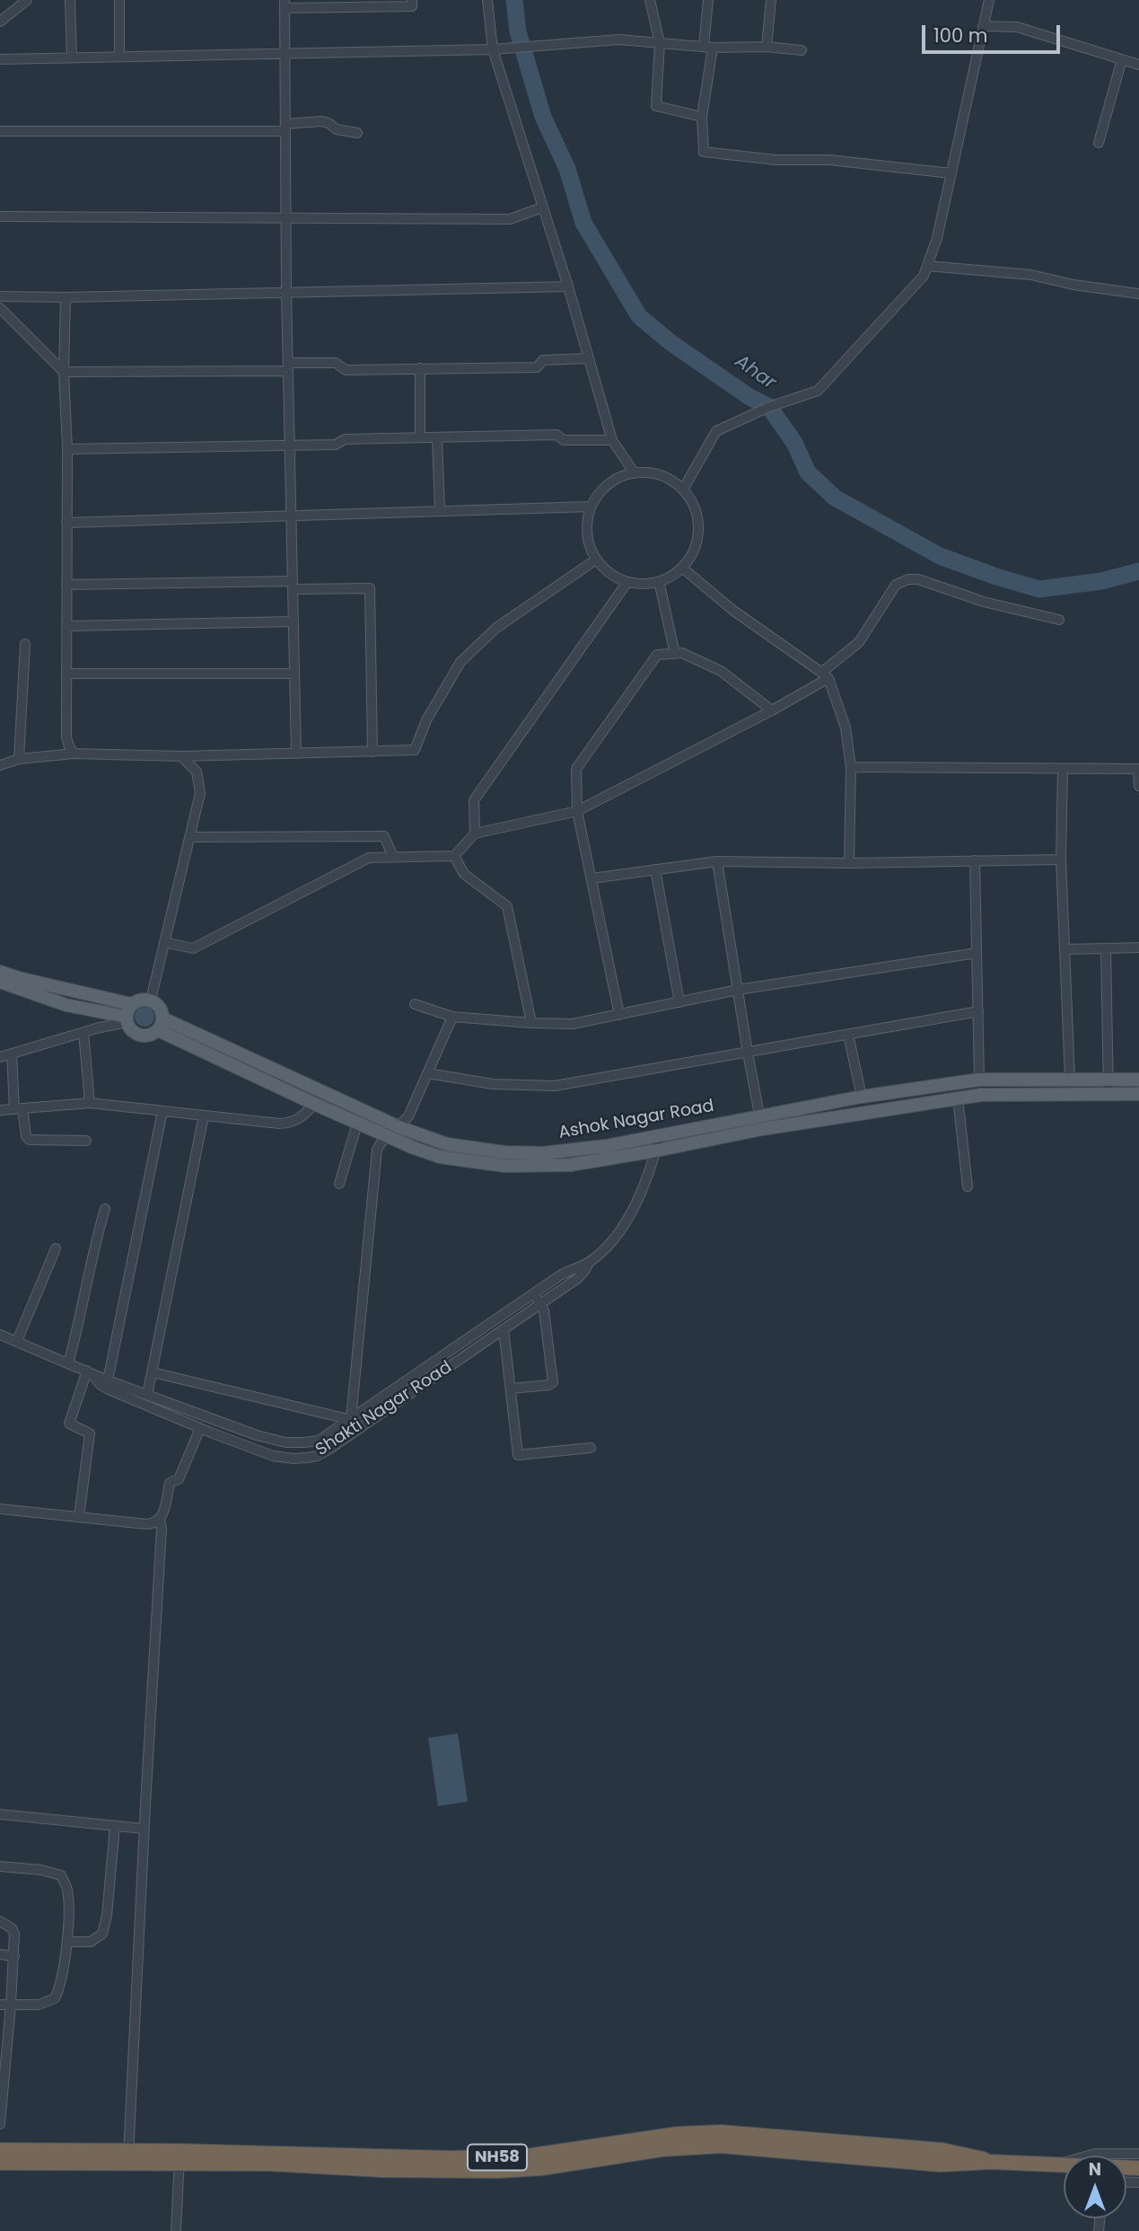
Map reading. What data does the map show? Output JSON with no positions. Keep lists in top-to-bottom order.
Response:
{
  "streets": {
    "highway": ["NH58"],
    "main road": ["Ashok Nagar Road"],
    "street": ["Shakti Nagar Road"]
  },
  "crossings": [
    ["Ashok Nagar Road", "Shakti Nagar Road"]
  ],
  "water": ["Ahar"],
  "scale_bar": "100 m",
  "north": "top"
}
